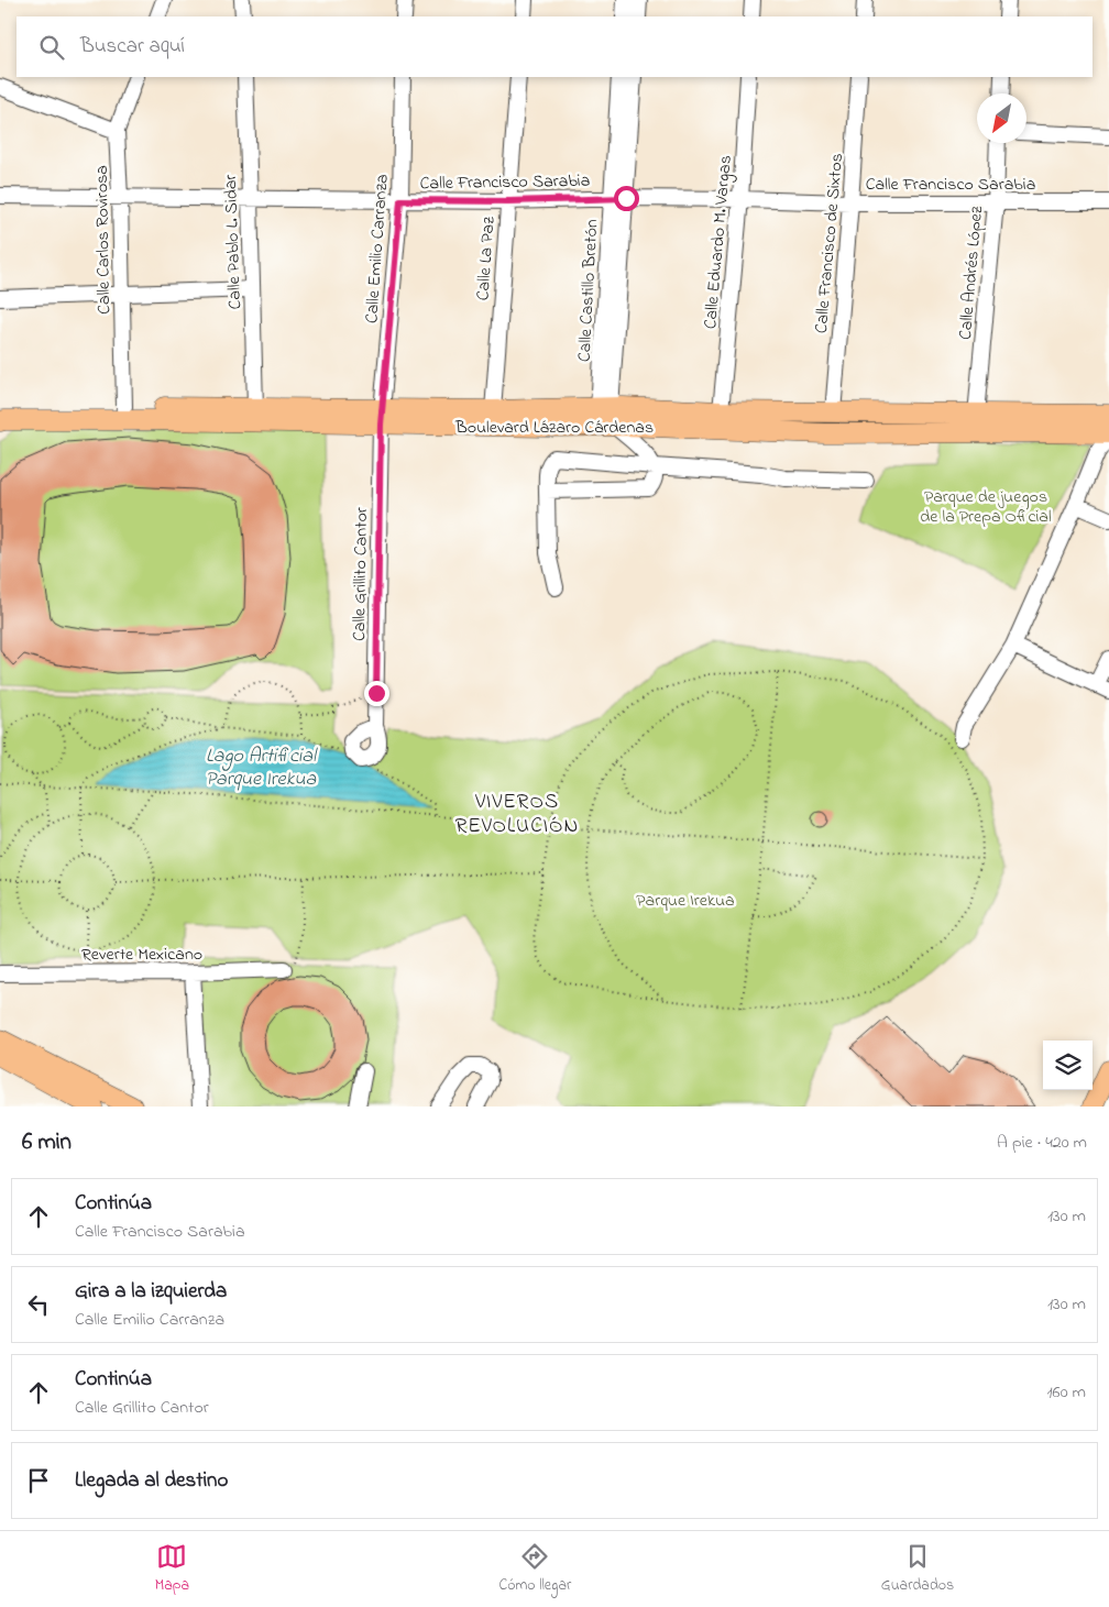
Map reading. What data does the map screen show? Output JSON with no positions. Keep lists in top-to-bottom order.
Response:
{
  "streets": {
    "main road": ["Boulevard Lázaro Cárdenas"],
    "street": [
      "Calle Francisco Sarabia",
      "Calle Carlos Rovirosa",
      "Calle Pablo L. Sidar",
      "Calle Eduardo M. Vargas",
      "Calle Francisco de Sixtos",
      "Calle Emilio Carranza",
      "Calle La Paz",
      "Calle Andrés López",
      "Calle Castillo Bretón",
      "Calle Grillito Cantor",
      "Reverte Mexicano"
    ]
  },
  "crossings": [
    ["Calle Francisco Sarabia", "Calle Carlos Rovirosa"],
    ["Calle Francisco Sarabia", "Calle Pablo L. Sidar"],
    ["Calle Francisco Sarabia", "Calle Eduardo M. Vargas"],
    ["Calle Francisco Sarabia", "Calle Francisco de Sixtos"],
    ["Calle Francisco Sarabia", "Calle Emilio Carranza"],
    ["Calle Francisco Sarabia", "Calle La Paz"],
    ["Calle Francisco Sarabia", "Calle Andrés López"],
    ["Calle Francisco Sarabia", "Calle Castillo Bretón"],
    ["Calle Carlos Rovirosa", "Boulevard Lázaro Cárdenas"],
    ["Calle Pablo L. Sidar", "Boulevard Lázaro Cárdenas"],
    ["Calle Eduardo M. Vargas", "Boulevard Lázaro Cárdenas"],
    ["Calle Francisco de Sixtos", "Boulevard Lázaro Cárdenas"],
    ["Calle Emilio Carranza", "Boulevard Lázaro Cárdenas"],
    ["Calle Emilio Carranza", "Calle Grillito Cantor"],
    ["Calle La Paz", "Boulevard Lázaro Cárdenas"],
    ["Calle Andrés López", "Boulevard Lázaro Cárdenas"],
    ["Calle Castillo Bretón", "Boulevard Lázaro Cárdenas"],
    ["Boulevard Lázaro Cárdenas", "Calle Grillito Cantor"]
  ],
  "districts": ["VIVEROS REVOLUCIÓN"],
  "water": ["Lago Artificial Parque Irekua"],
  "parks": ["Parque de juegos de la Prepa Oficial", "Parque Irekua"],
  "north": "bottom left",
  "page": {
    "search": "Buscar aquí",
    "heading": ["6 min", "A pie · 420 m"],
    "list": [
      ["Continúa", "Calle Francisco Sarabia", "130 m"],
      ["Gira a la izquierda", "Calle Emilio Carranza", "130 m"],
      ["Continúa", "Calle Grillito Cantor", "160 m"],
      "Llegada al destino"
    ],
    "nav": ["Mapa", "Cómo llegar", "Guardados"]
  }
}
